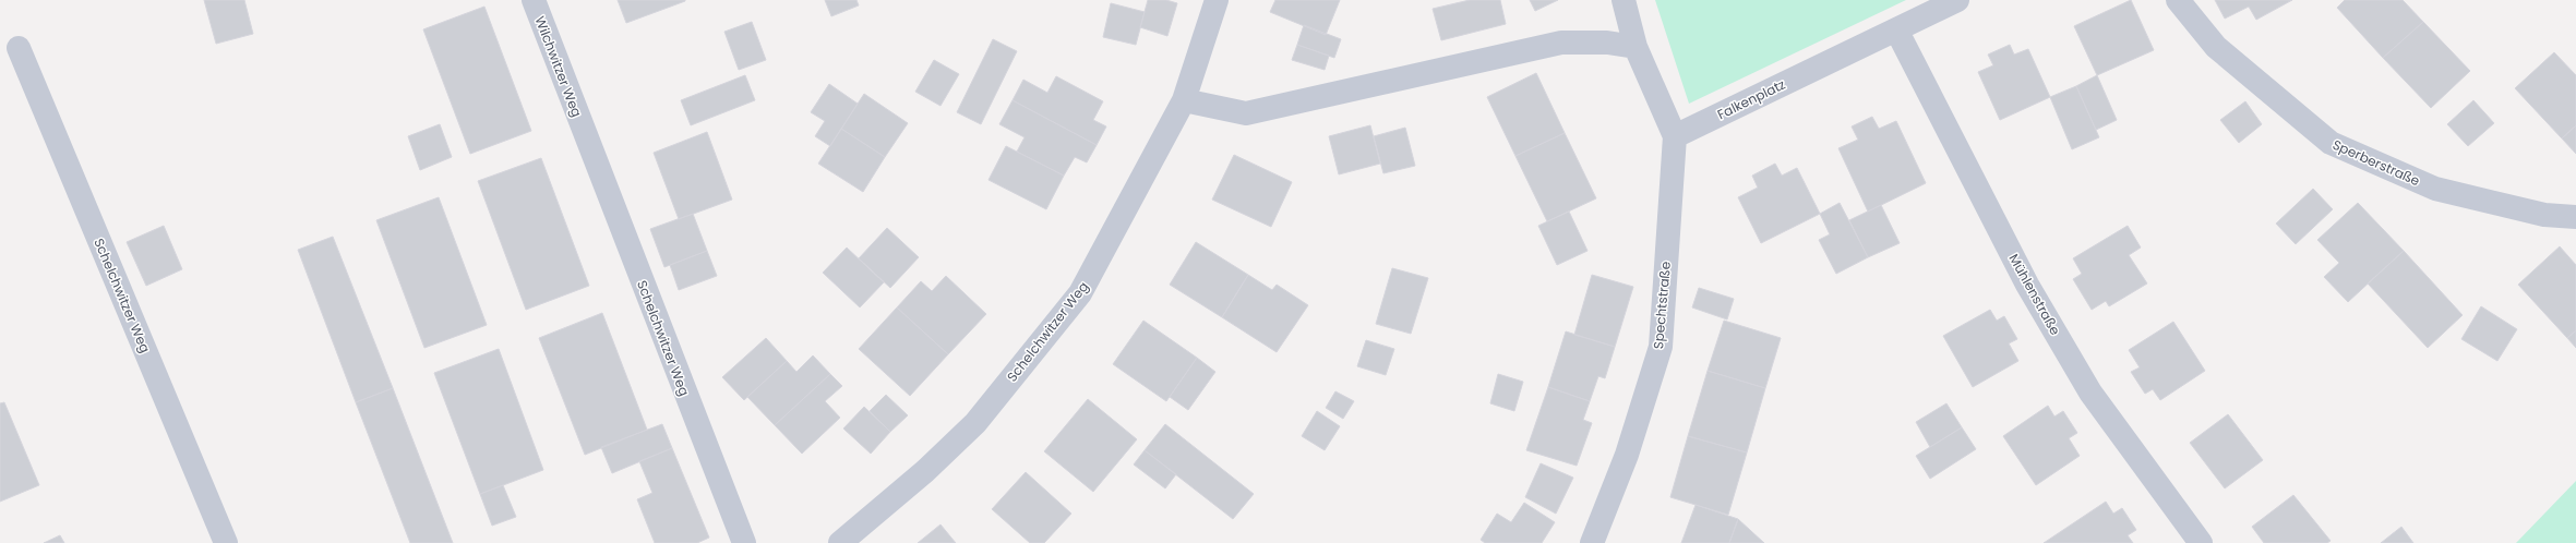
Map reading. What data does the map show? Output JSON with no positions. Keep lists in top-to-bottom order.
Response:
{
  "streets": {
    "street": [
      "Wilchwitzer Weg",
      "Falkenplatz",
      "Sperberstraße",
      "Mühlenstraße",
      "Schelchwitzer Weg",
      "Spechtstraße"
    ]
  },
  "crossings": [
    ["Wilchwitzer Weg", "Schelchwitzer Weg"],
    ["Falkenplatz", "Mühlenstraße"],
    ["Falkenplatz", "Spechtstraße"]
  ]
}
